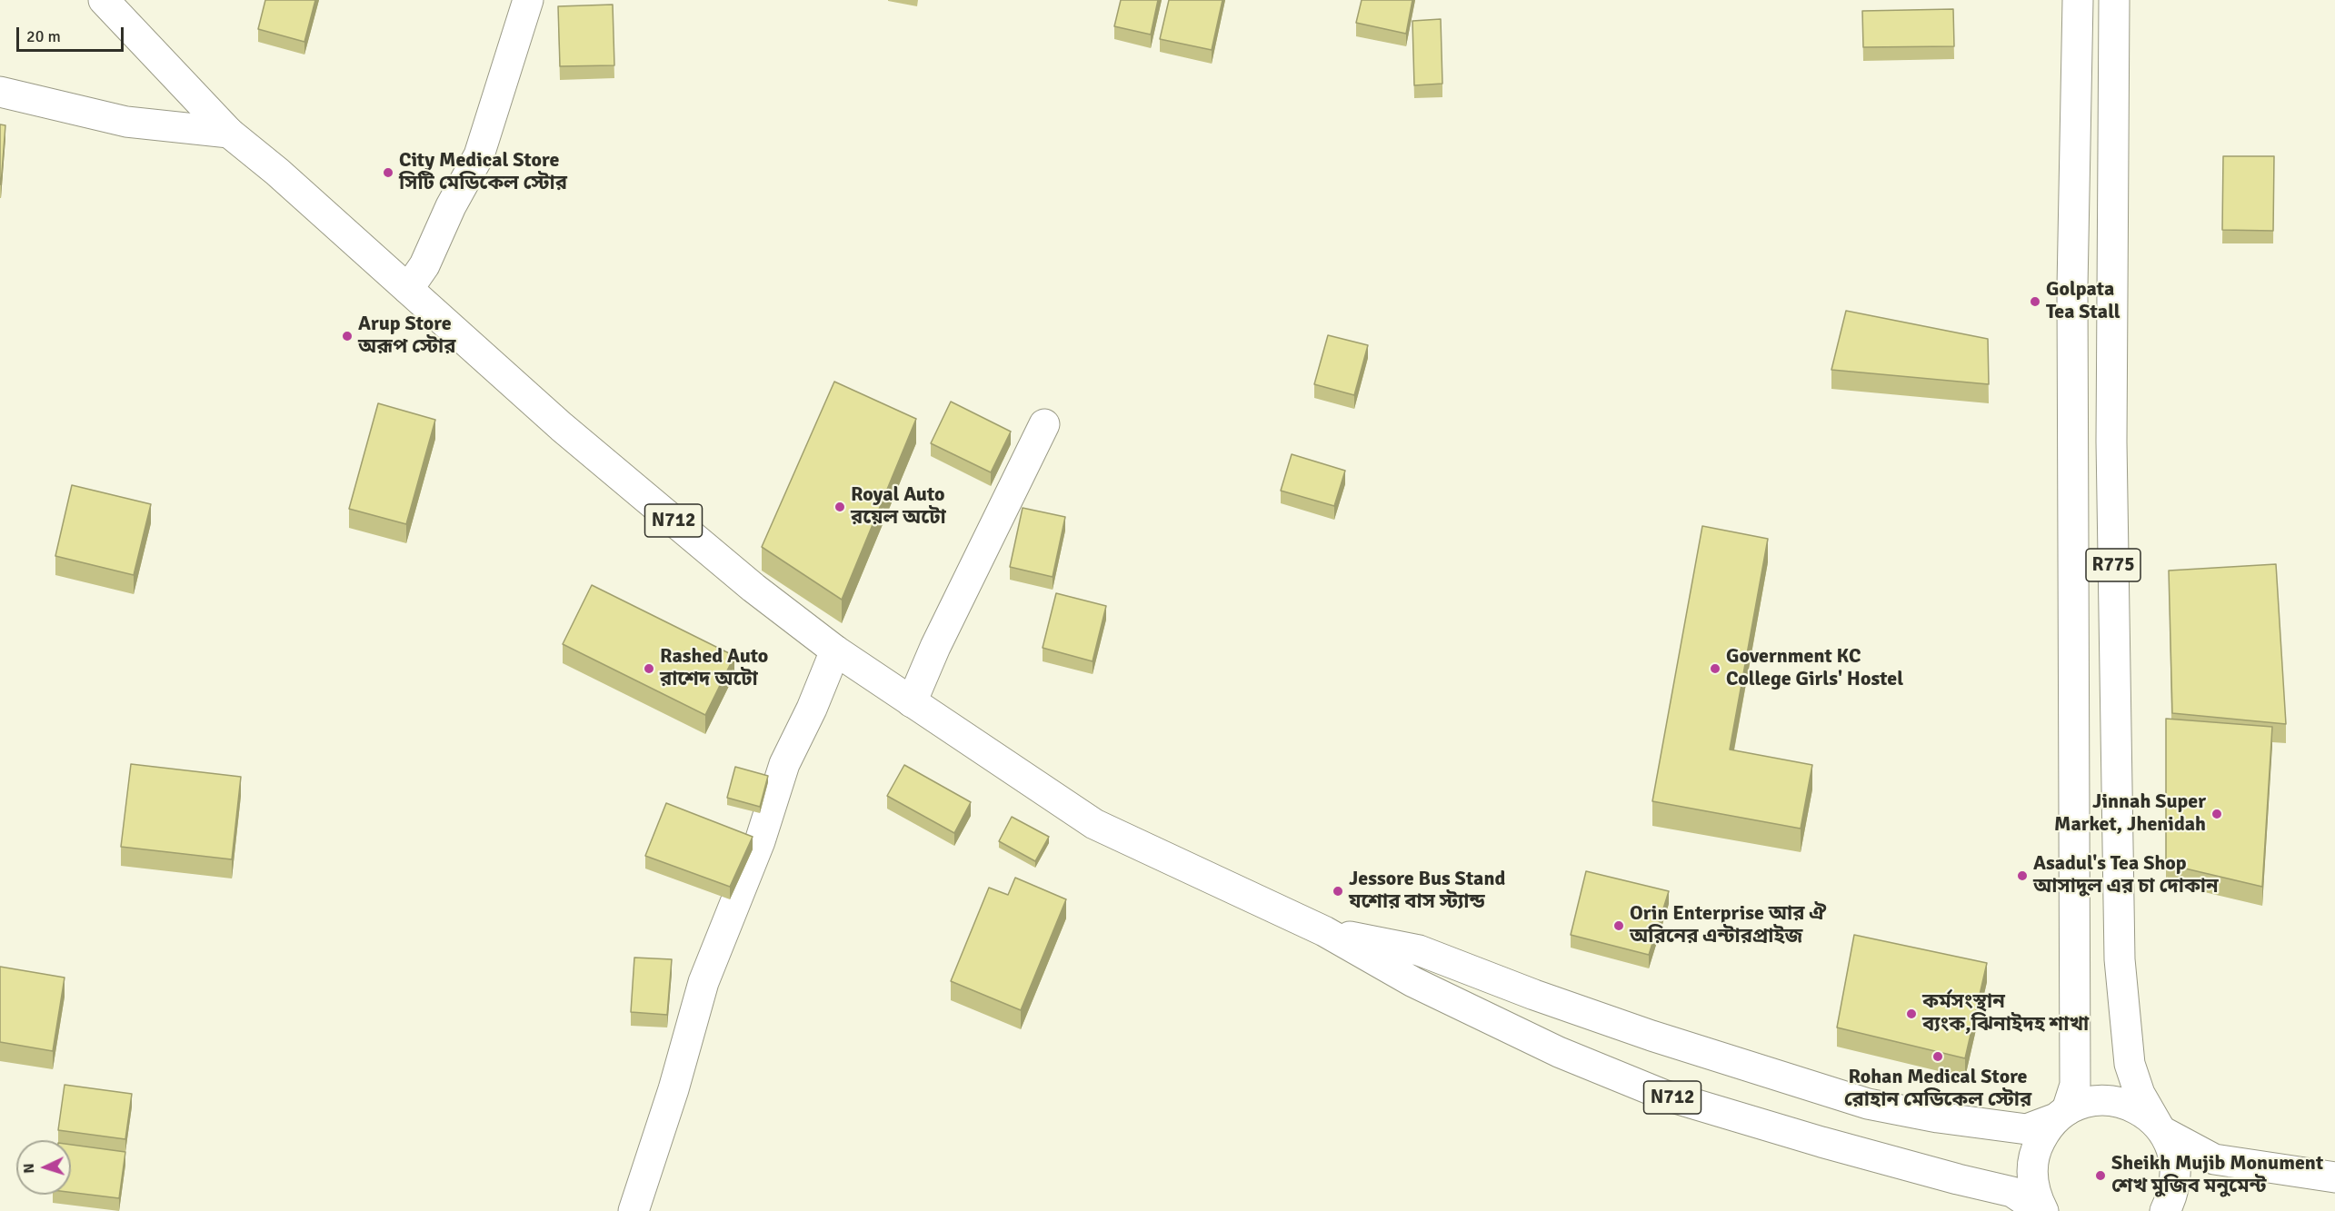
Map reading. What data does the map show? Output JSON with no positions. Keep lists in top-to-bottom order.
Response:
{
  "streets": {
    "main road": ["N712", "R775"]
  },
  "crossings": [
    ["N712", "R775"]
  ],
  "places": [
    "City Medical Store সিটি মেডিকেল স্টোর",
    "Golpata Tea Stall",
    "Arup Store অরূপ স্টোর",
    "Royal Auto রয়েল অটো",
    "Rashed Auto রাশেদ অটো",
    "Government KC College Girls' Hostel",
    "Jinnah Super Market, Jhenidah",
    "Asadul's Tea Shop আসাদুল এর চা দোকান",
    "Jessore Bus Stand যশোর বাস স্ট্যান্ড",
    "Orin Enterprise আর ঐ অরিনের এন্টারপ্রাইজ",
    "কর্মসংস্থান ব্যংক,ঝিনাইদহ শাখা",
    "Rohan Medical Store রোহান মেডিকেল স্টোর",
    "Sheikh Mujib Monument শেখ মুজিব মনুমেন্ট"
  ],
  "scale_bar": "20 m",
  "north": "left"
}
